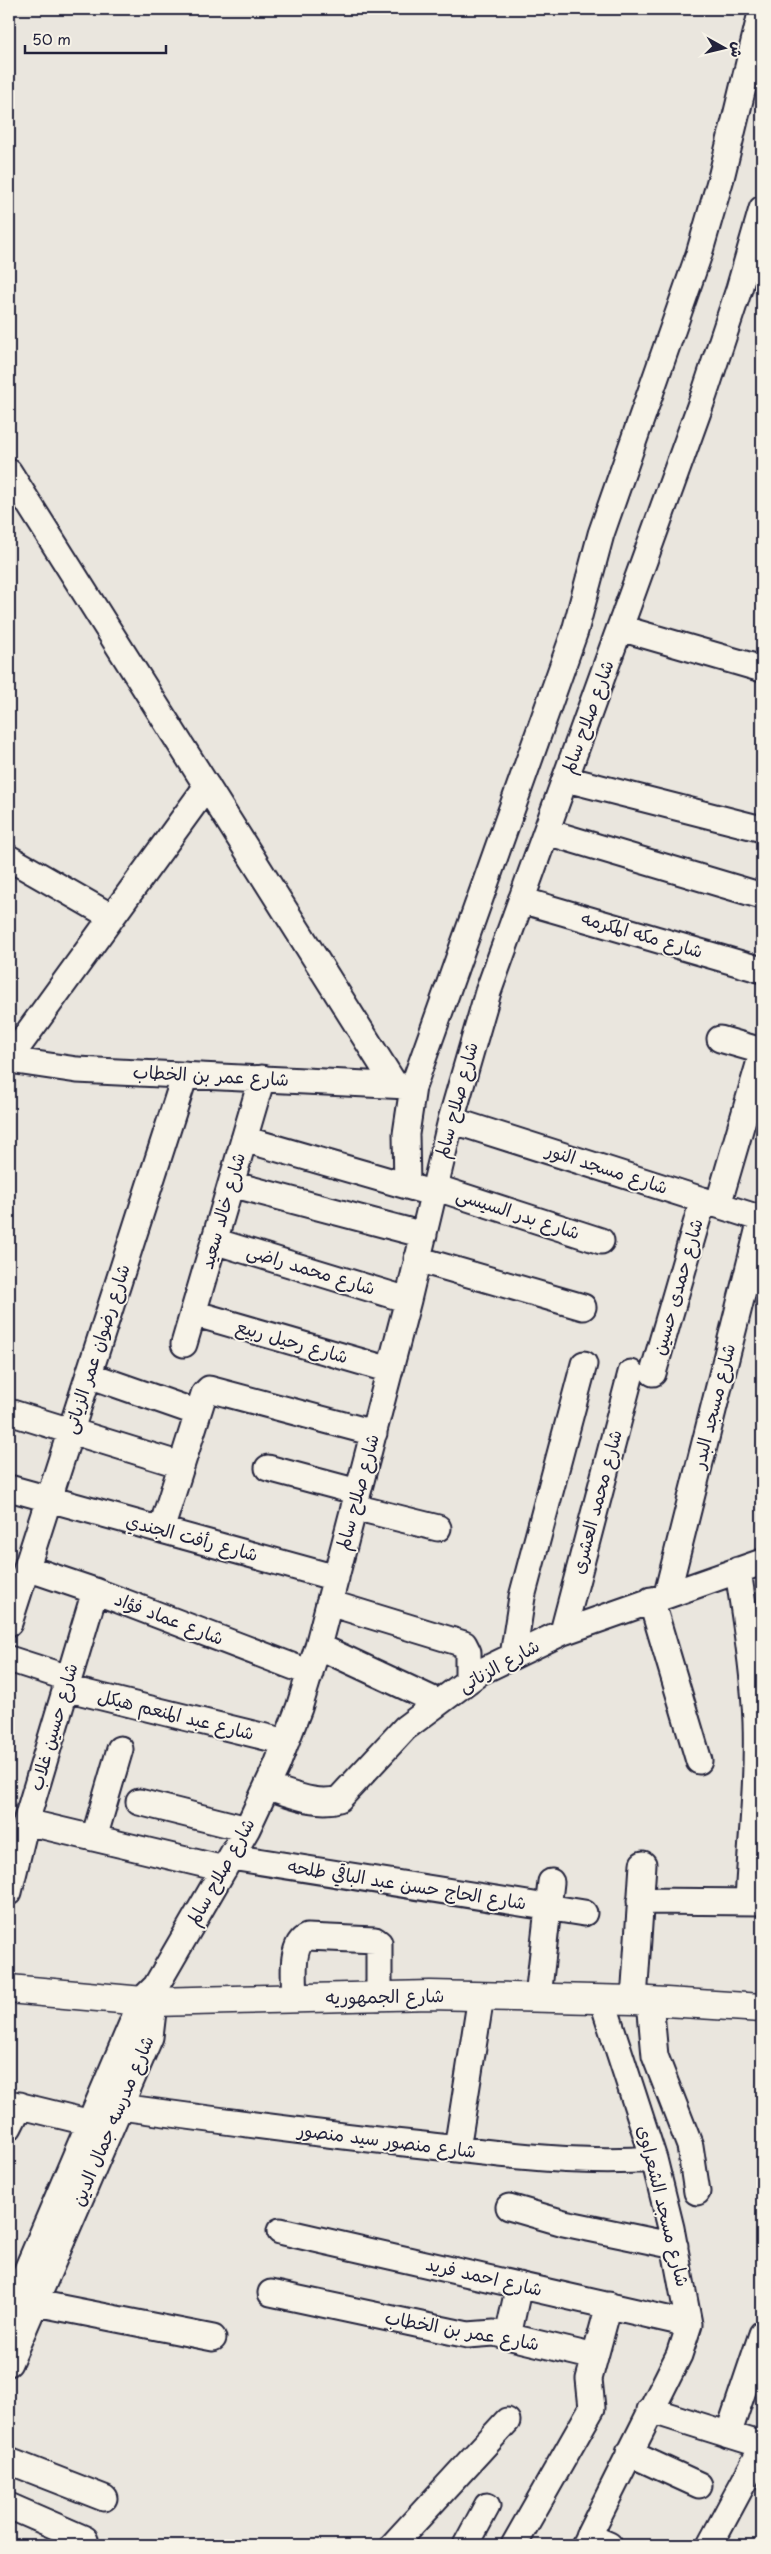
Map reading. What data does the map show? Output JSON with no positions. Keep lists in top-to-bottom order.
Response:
{
  "streets": {
    "main road": ["شارع الجمهوريه"],
    "street": [
      "شارع صلاح سالم",
      "شارع مكه المكرمه",
      "شارع عمر بن الخطاب",
      "شارع مسجد النور",
      "شارع خالد سعيد",
      "شارع بدر السيسى",
      "شارع محمد راضى",
      "شارع حمدى حسين",
      "شارع رحيل ربيع",
      "شارع رضوان عمر الزياتى",
      "شارع مسجد البدر",
      "شارع محمد العشرى",
      "شارع رأفت الجندي",
      "شارع عماد فؤاد",
      "شارع الزناتى",
      "شارع عبد المنعم هيكل",
      "شارع حسين غلاب",
      "شارع الحاج حسن عبد الباقي طلحه",
      "شارع مدرسه جمال الدين",
      "شارع منصور سيد منصور",
      "شارع مسجد الشعراوى",
      "شارع احمد فريد"
    ]
  },
  "crossings": [
    ["شارع صلاح سالم", "شارع مكه المكرمه"],
    ["شارع صلاح سالم", "شارع مسجد النور"],
    ["شارع صلاح سالم", "شارع بدر السيسى"],
    ["شارع صلاح سالم", "شارع محمد راضى"],
    ["شارع صلاح سالم", "شارع رحيل ربيع"],
    ["شارع صلاح سالم", "شارع رأفت الجندي"],
    ["شارع صلاح سالم", "شارع عماد فؤاد"],
    ["شارع صلاح سالم", "شارع الزناتى"],
    ["شارع صلاح سالم", "شارع عبد المنعم هيكل"],
    ["شارع صلاح سالم", "شارع الحاج حسن عبد الباقي طلحه"],
    ["شارع صلاح سالم", "شارع الجمهوريه"],
    ["شارع صلاح سالم", "شارع مدرسه جمال الدين"],
    ["شارع عمر بن الخطاب", "شارع خالد سعيد"],
    ["شارع عمر بن الخطاب", "شارع رضوان عمر الزياتى"],
    ["شارع مسجد النور", "شارع حمدى حسين"],
    ["شارع مسجد النور", "شارع مسجد البدر"],
    ["شارع خالد سعيد", "شارع بدر السيسى"],
    ["شارع خالد سعيد", "شارع محمد راضى"],
    ["شارع خالد سعيد", "شارع رحيل ربيع"],
    ["شارع حمدى حسين", "شارع محمد العشرى"],
    ["شارع رضوان عمر الزياتى", "شارع رأفت الجندي"],
    ["شارع رضوان عمر الزياتى", "شارع عماد فؤاد"],
    ["شارع مسجد البدر", "شارع الزناتى"],
    ["شارع محمد العشرى", "شارع الزناتى"],
    ["شارع عماد فؤاد", "شارع حسين غلاب"],
    ["شارع عبد المنعم هيكل", "شارع حسين غلاب"],
    ["شارع حسين غلاب", "شارع الحاج حسن عبد الباقي طلحه"],
    ["شارع الجمهوريه", "شارع مدرسه جمال الدين"],
    ["شارع الجمهوريه", "شارع مسجد الشعراوى"],
    ["شارع مدرسه جمال الدين", "شارع منصور سيد منصور"],
    ["شارع منصور سيد منصور", "شارع مسجد الشعراوى"],
    ["شارع مسجد الشعراوى", "شارع احمد فريد"]
  ],
  "scale_bar": "50 m",
  "north": "right"
}
